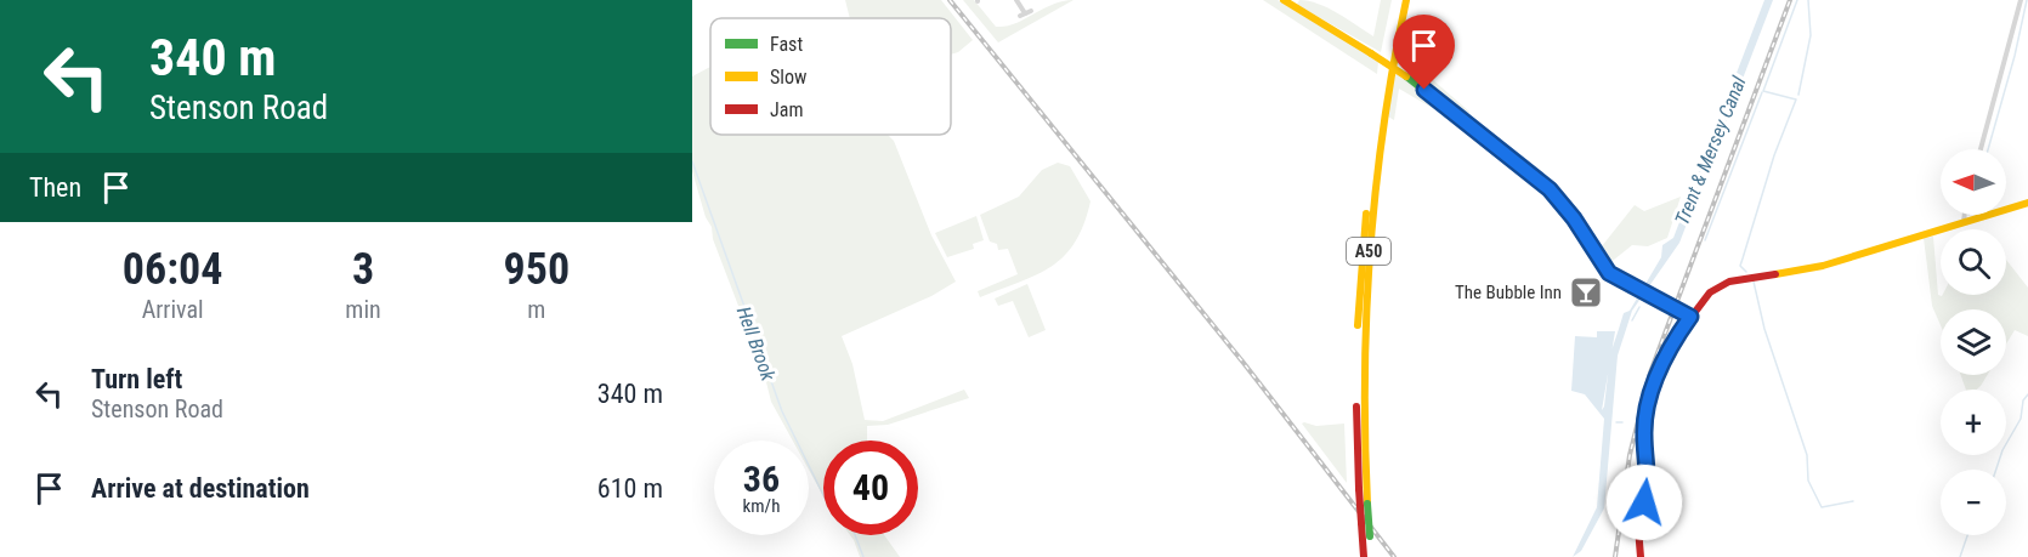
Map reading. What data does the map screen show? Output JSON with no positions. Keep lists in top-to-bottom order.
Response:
{
  "streets": {
    "main road": ["A50"]
  },
  "water": ["Trent & Mersey Canal", "Hell Brook"],
  "places": {
    "bar": ["The Bubble Inn"]
  },
  "legend": ["Fast", "Slow", "Jam"],
  "north": "left",
  "page": {
    "turn": ["340 m", "Stenson Road"],
    "map_buttons": ["+", "−"],
    "then": "Then",
    "eta": [
      "06:04",
      "Arrival",
      "3",
      "min",
      "950",
      "m"
    ],
    "list": [
      {
        "name": "Turn left",
        "note": "Stenson Road",
        "value": "340 m"
      },
      {
        "name": "Arrive at destination",
        "value": "610 m"
      }
    ],
    "speed": "36 km/h",
    "limit": "40"
  }
}
